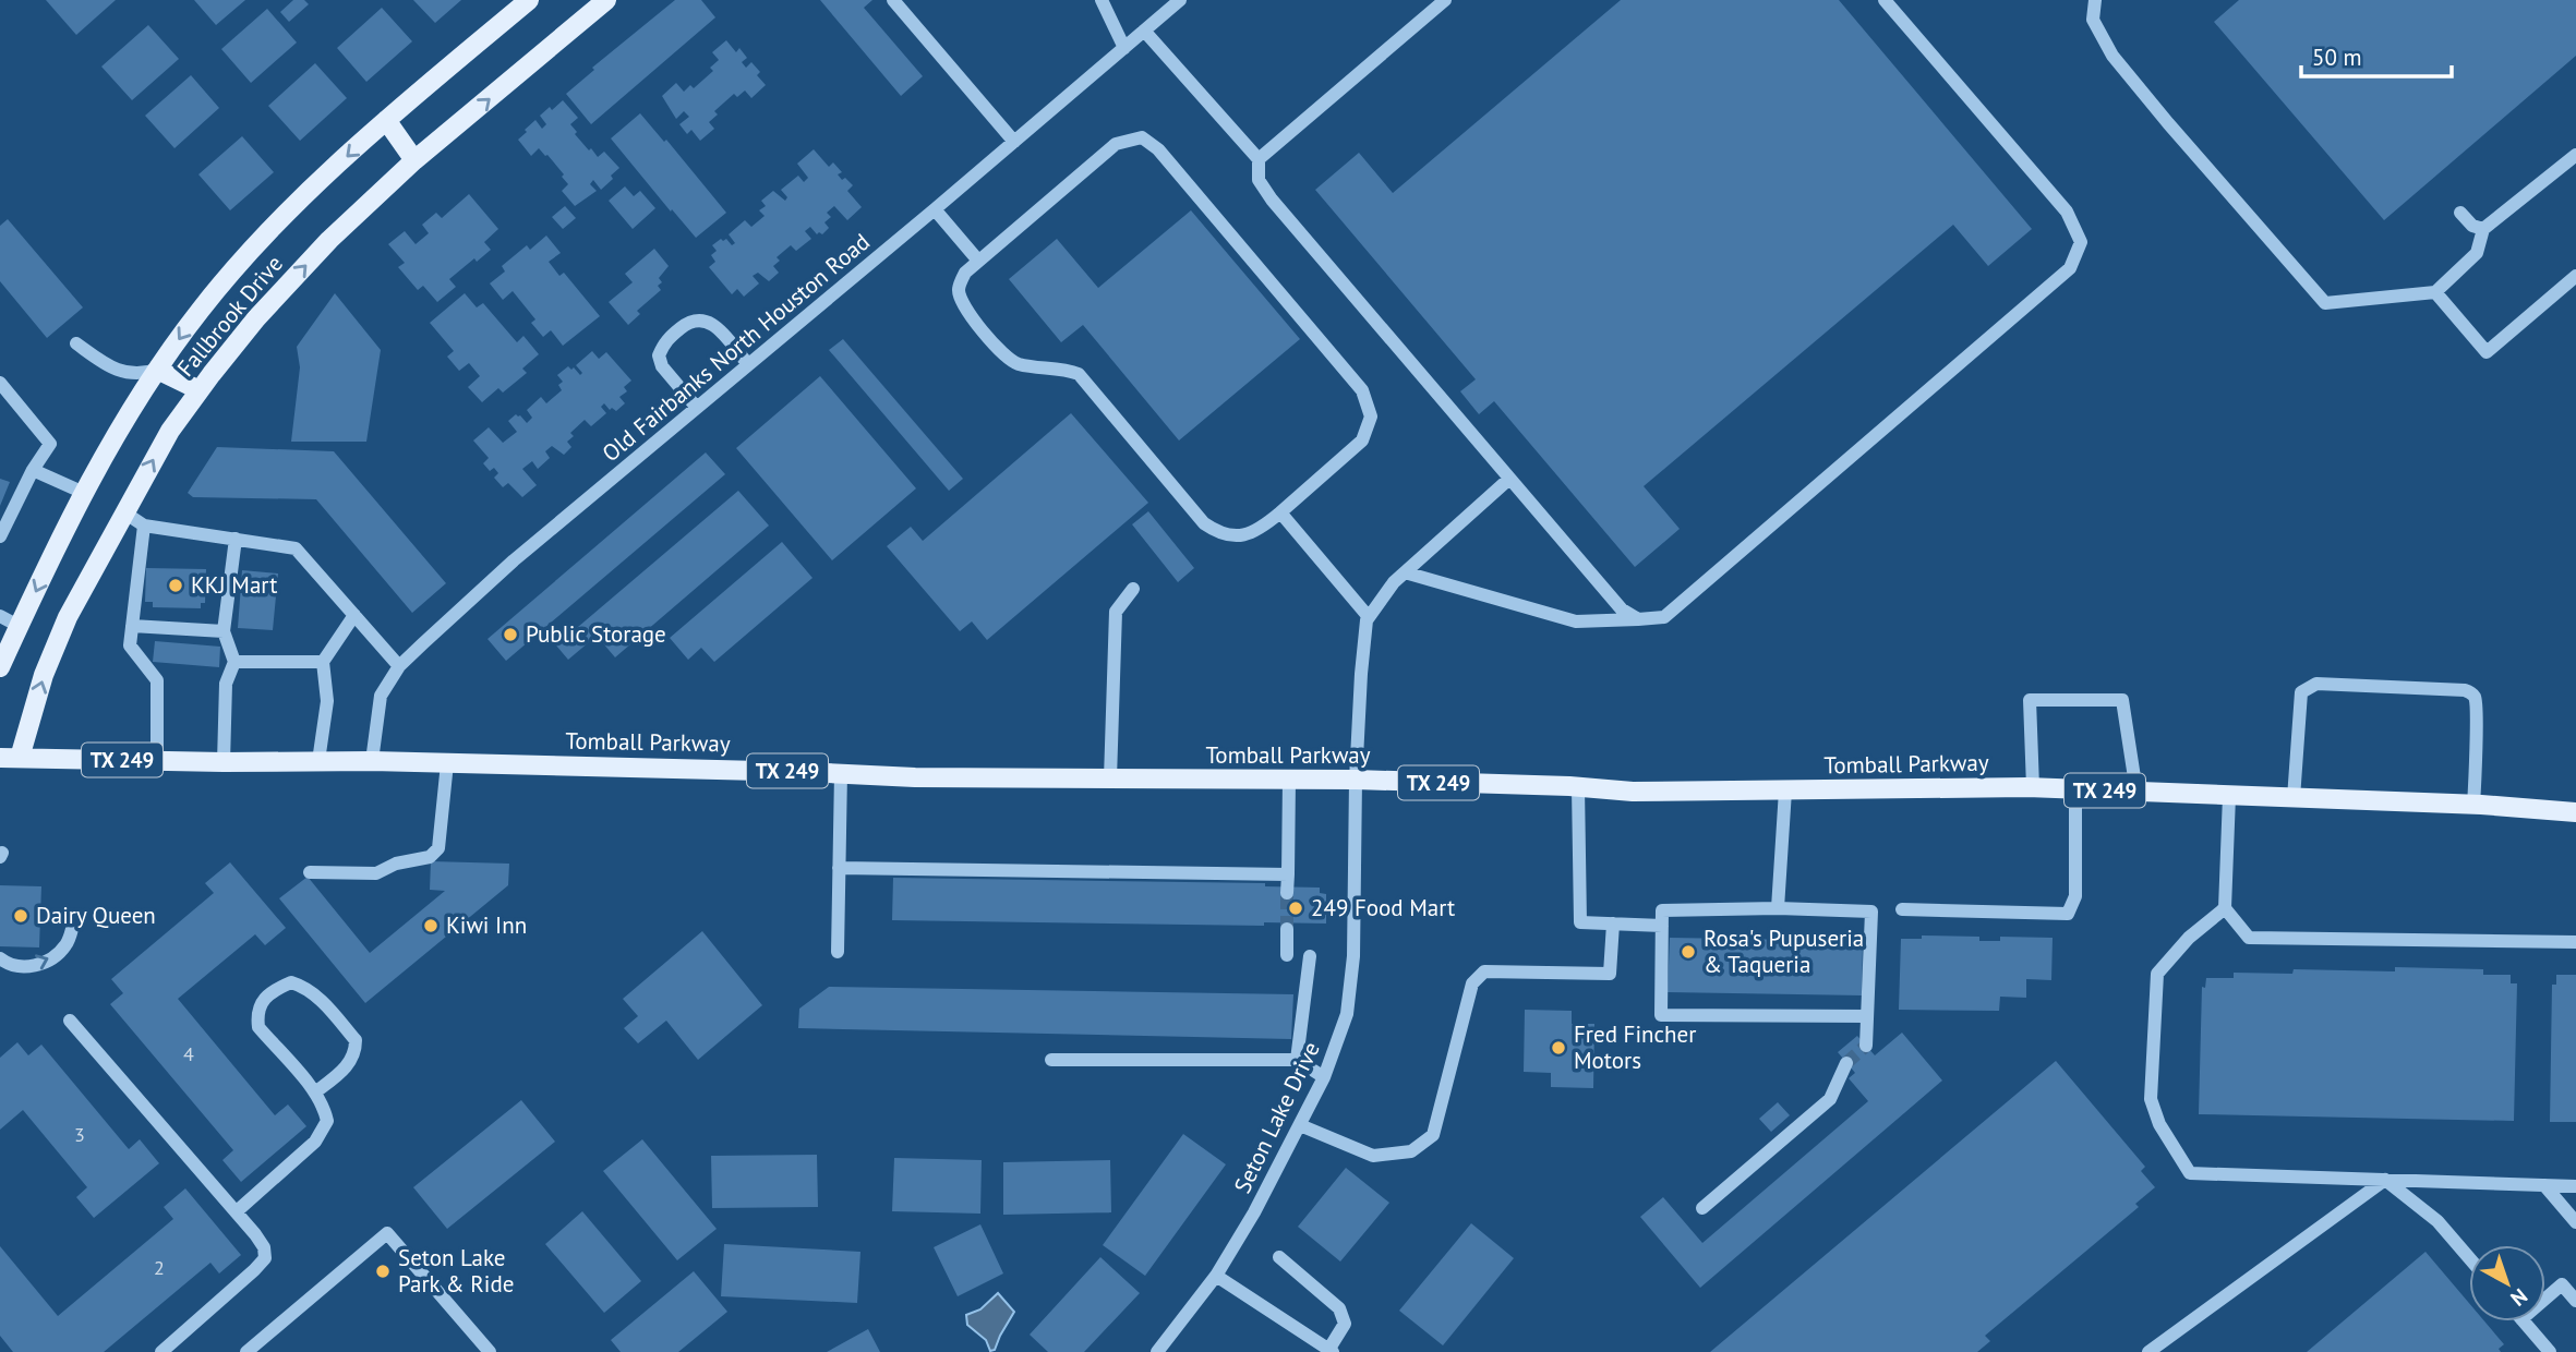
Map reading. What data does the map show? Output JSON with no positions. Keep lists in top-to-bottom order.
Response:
{
  "streets": {
    "main road": ["Fallbrook Drive", "Tomball Parkway", "TX 249"],
    "street": ["Old Fairbanks North Houston Road", "Seton Lake Drive"]
  },
  "crossings": [
    ["Fallbrook Drive", "Tomball Parkway"],
    ["Old Fairbanks North Houston Road", "Tomball Parkway"],
    ["Tomball Parkway", "Seton Lake Drive"]
  ],
  "places": [
    "KKJ Mart",
    "Public Storage",
    "249 Food Mart",
    "Dairy Queen",
    "Kiwi Inn",
    "Rosa's Pupuseria & Taqueria",
    "Fred Fincher Motors",
    "Seton Lake Park & Ride"
  ],
  "house_numbers": ["4", "3", "2"],
  "scale_bar": "50 m",
  "north": "bottom right"
}
